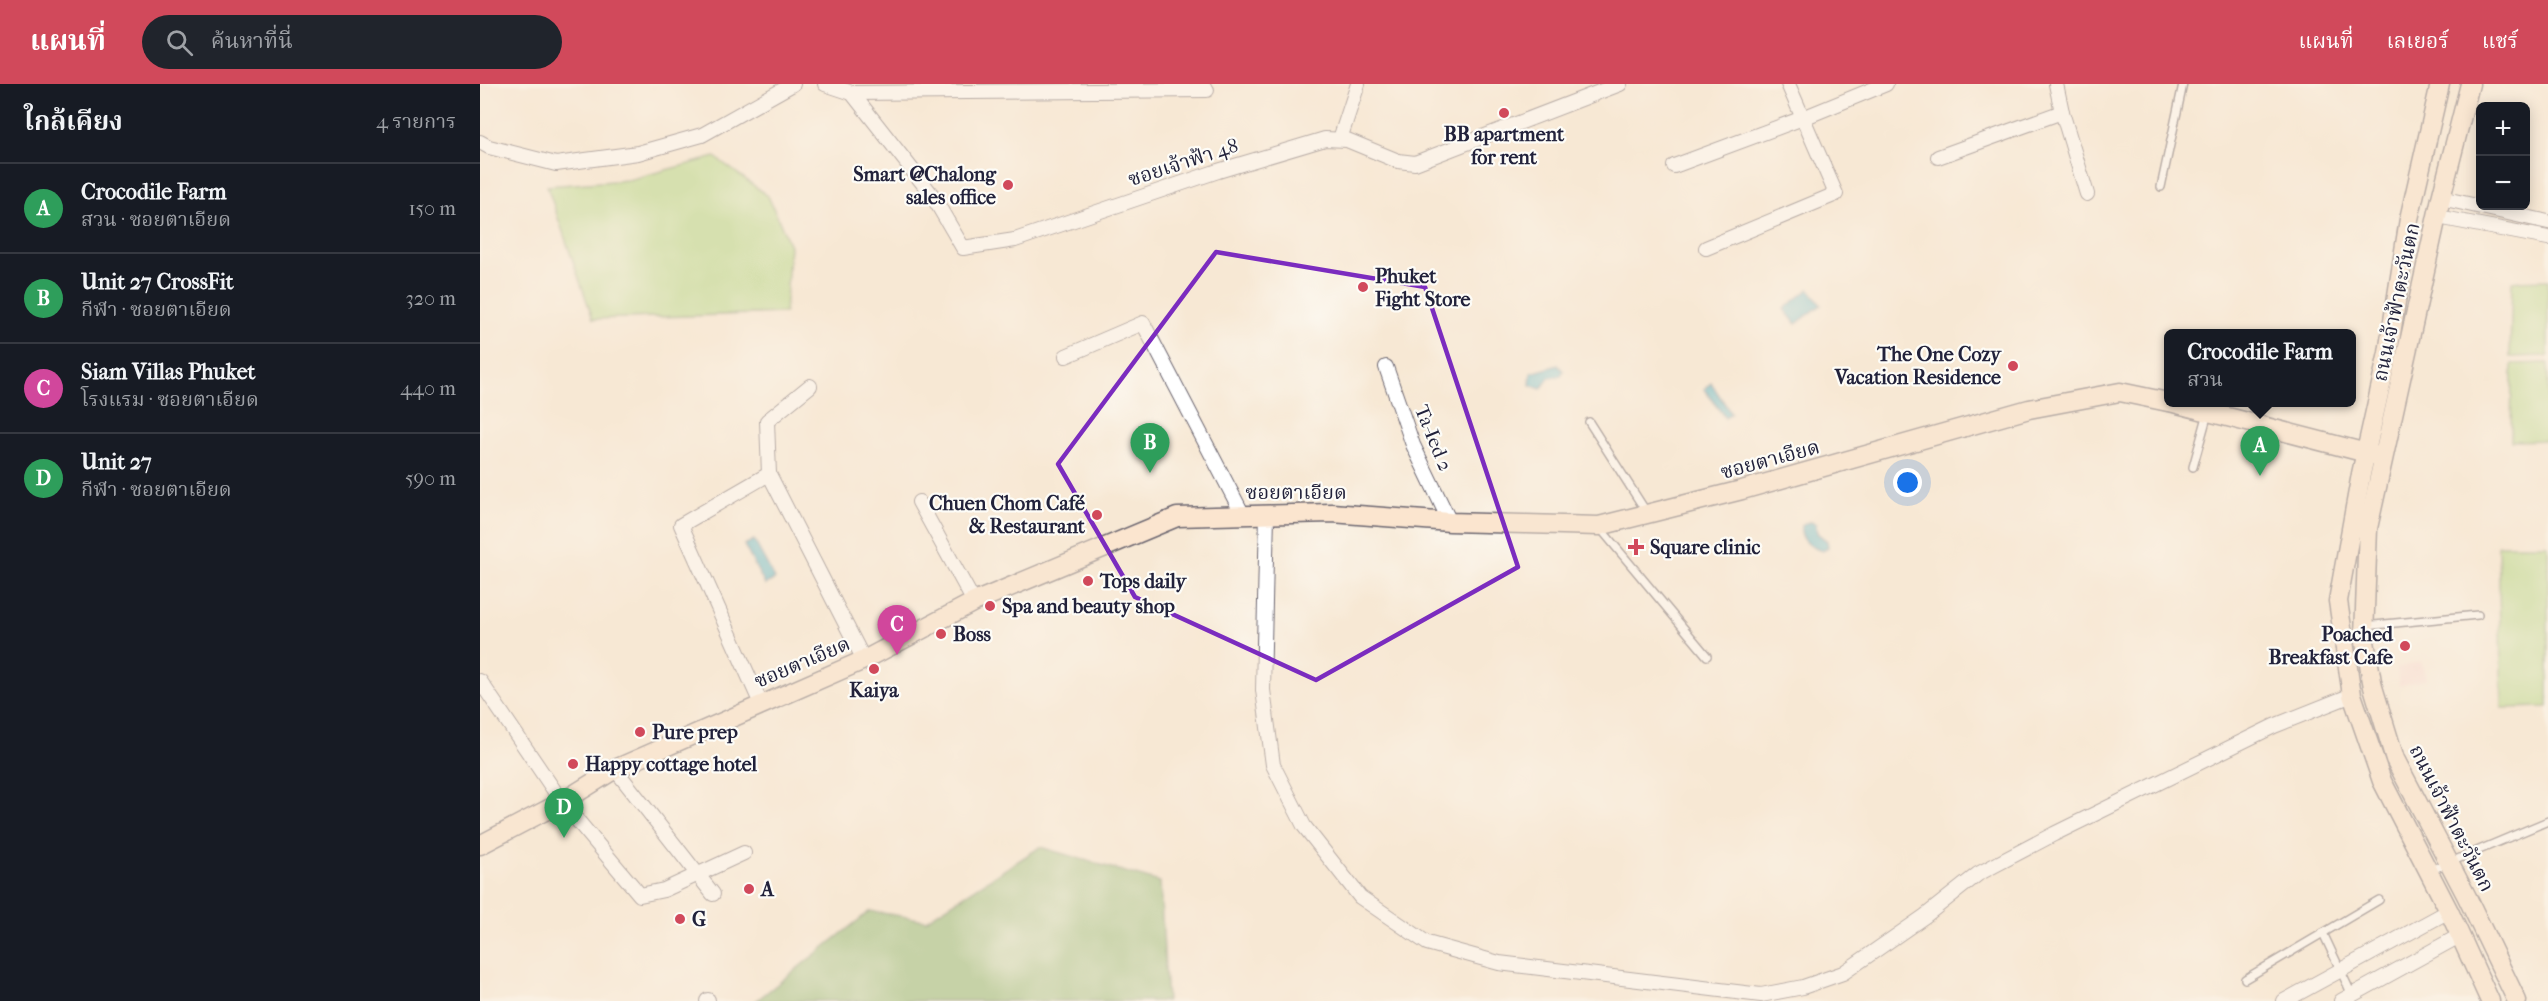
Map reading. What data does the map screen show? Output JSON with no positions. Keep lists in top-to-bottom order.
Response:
{
  "streets": {
    "street": [
      "ซอยเจ้าฟ้า 48",
      "ถนนเจ้าฟ้าตะวันตก",
      "Ta-Ied 2",
      "ซอยตาเอียด"
    ]
  },
  "crossings": [
    ["ถนนเจ้าฟ้าตะวันตก", "ซอยตาเอียด"],
    ["Ta-Ied 2", "ซอยตาเอียด"]
  ],
  "places": {
    "other": [
      "BB apartment for rent",
      "Smart @Chalong sales office",
      "Phuket Fight Store",
      "The One Cozy Vacation Residence",
      "Chuen Chom Café & Restaurant",
      "Tops daily",
      "Spa and beauty shop",
      "Boss",
      "Poached Breakfast Cafe",
      "Kaiya",
      "Pure prep",
      "Happy cottage hotel",
      "A",
      "G"
    ],
    "health": ["Square clinic"]
  },
  "page": {
    "header": "แผนที่",
    "search": "ค้นหาที่นี่",
    "nav": ["แผนที่", "เลเยอร์", "แชร์"],
    "heading": ["ใกล้เคียง", "4 รายการ"],
    "map_buttons": ["+", "−"],
    "list": [
      {
        "mark": "A",
        "name": "Crocodile Farm",
        "note": "สวน · ซอยตาเอียด",
        "value": "150 m"
      },
      {
        "mark": "B",
        "name": "Unit 27 CrossFit",
        "note": "กีฬา · ซอยตาเอียด",
        "value": "320 m"
      },
      {
        "mark": "C",
        "name": "Siam Villas Phuket",
        "note": "โรงแรม · ซอยตาเอียด",
        "value": "440 m"
      },
      {
        "mark": "D",
        "name": "Unit 27",
        "note": "กีฬา · ซอยตาเอียด",
        "value": "590 m"
      }
    ],
    "popup": ["Crocodile Farm", "สวน"],
    "pins": [
      "B",
      "A",
      "C",
      "D"
    ]
  }
}
